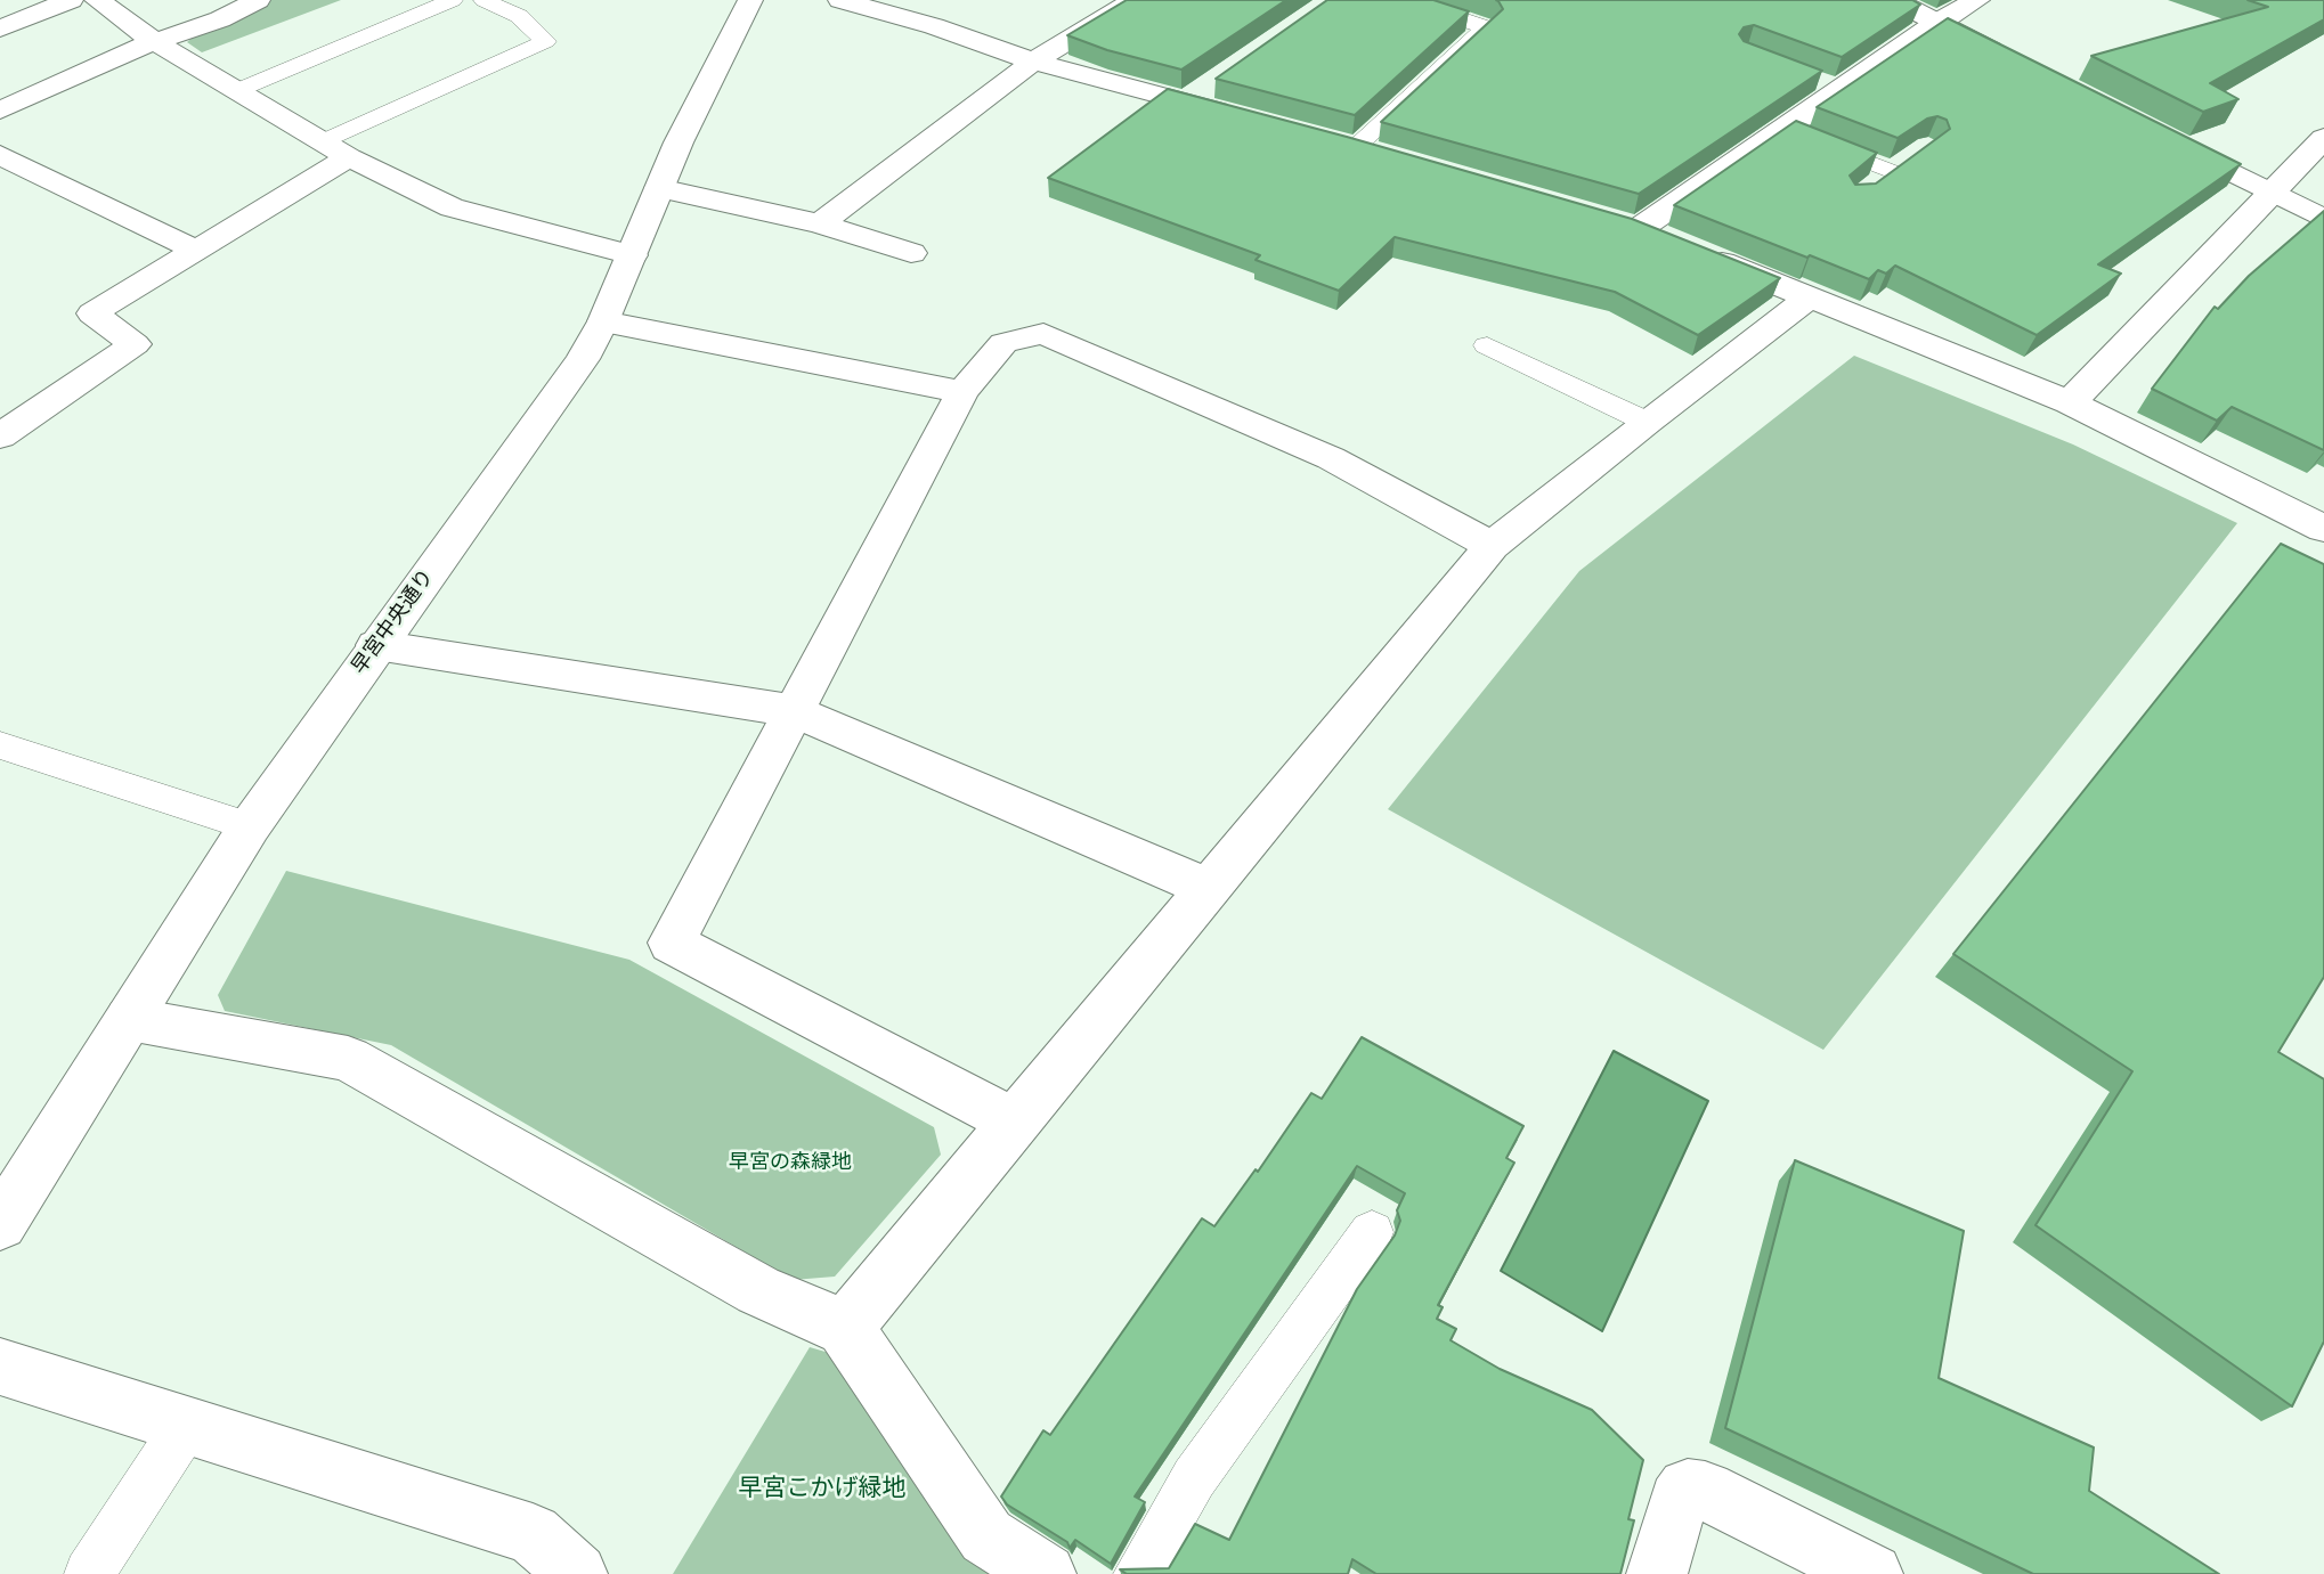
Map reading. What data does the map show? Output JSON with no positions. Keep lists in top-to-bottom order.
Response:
{
  "streets": {
    "street": ["早宮中央通り"]
  },
  "parks": ["早宮の森緑地", "早宮こかげ緑地"]
}
